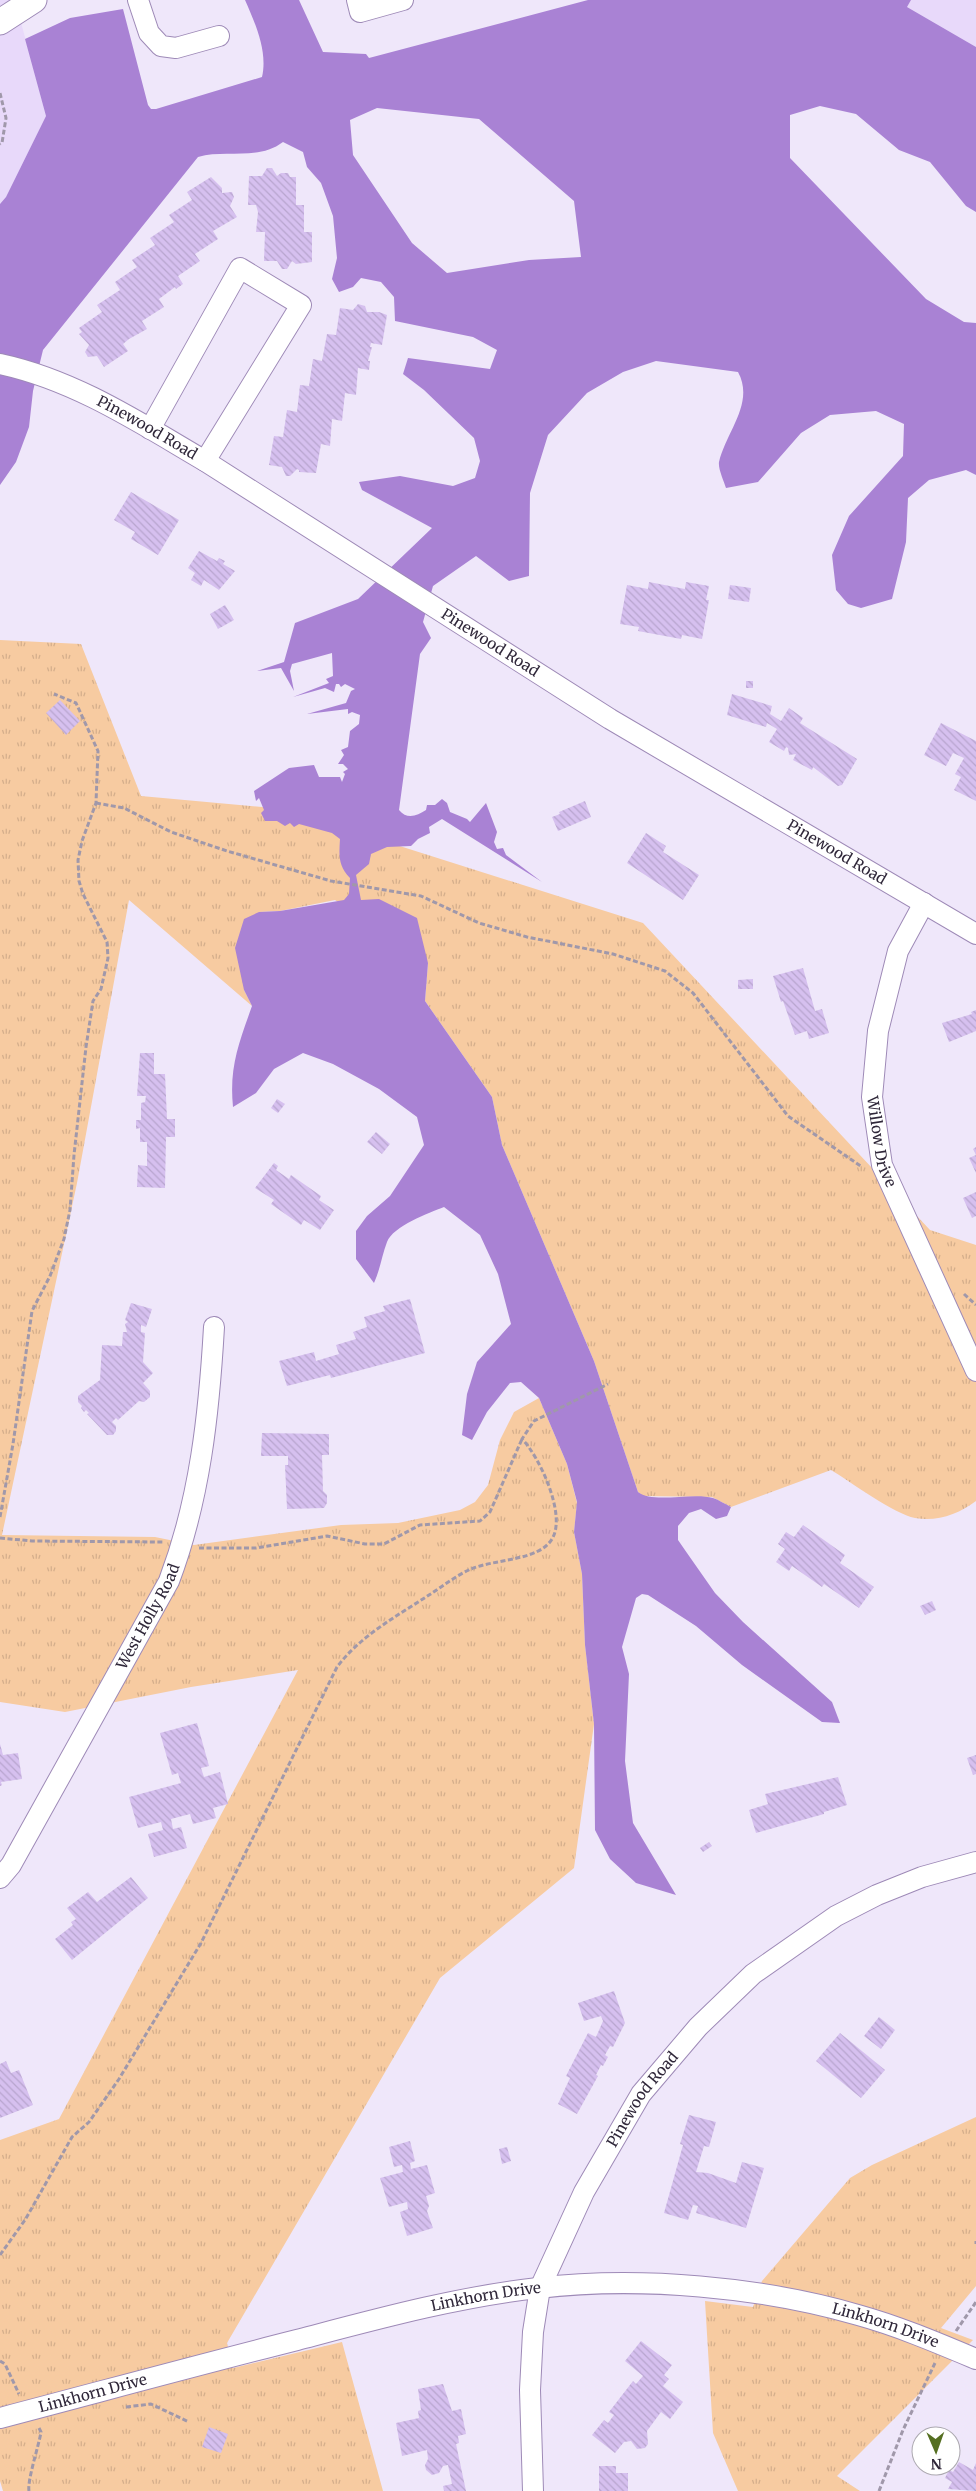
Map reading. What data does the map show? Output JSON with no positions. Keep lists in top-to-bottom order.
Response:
{
  "streets": {
    "street": [
      "Pinewood Road",
      "Willow Drive",
      "West Holly Road",
      "Linkhorn Drive"
    ]
  },
  "crossings": [
    ["Pinewood Road", "Willow Drive"],
    ["Pinewood Road", "Linkhorn Drive"]
  ],
  "north": "bottom"
}
